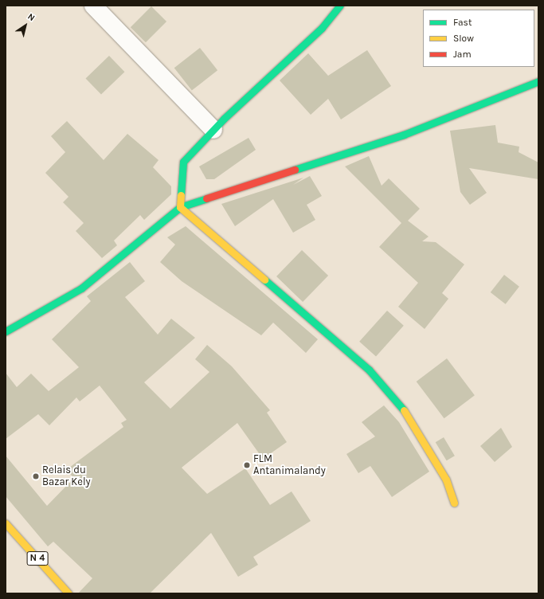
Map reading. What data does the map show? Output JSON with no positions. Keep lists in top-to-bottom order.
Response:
{
  "streets": {
    "street": ["N 4"]
  },
  "places": ["FLM Antanimalandy", "Relais du Bazar Kely"],
  "legend": ["Fast", "Slow", "Jam"],
  "north": "top right"
}
